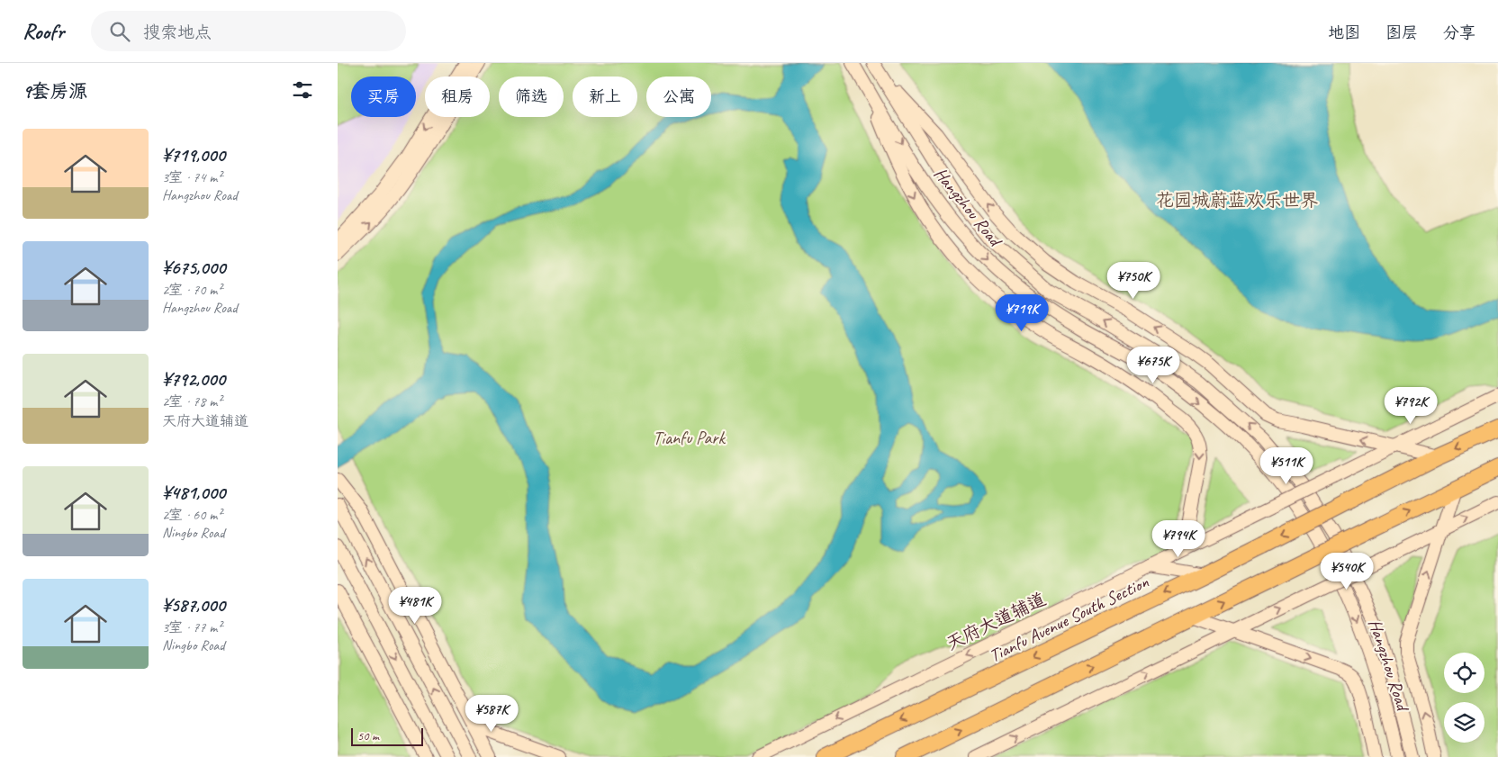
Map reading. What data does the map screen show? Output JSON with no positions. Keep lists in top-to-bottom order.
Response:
{
  "streets": {
    "highway": ["Tianfu Avenue South Section"],
    "main road": ["Hangzhou Road", "天府大道辅道"]
  },
  "parks": ["花园城蔚蓝欢乐世界", "Tianfu Park"],
  "scale_bar": "50 m",
  "page": {
    "header": "Roofr",
    "search": "搜索地点",
    "nav": ["地图", "图层", "分享"],
    "heading": "9套房源",
    "chip": [
      "买房",
      "租房",
      "筛选",
      "新上",
      "公寓"
    ],
    "list": [
      {
        "name": "¥719,000",
        "note": "3室 · 74 m² · Hangzhou Road"
      },
      {
        "name": "¥675,000",
        "note": "2室 · 70 m² · Hangzhou Road"
      },
      {
        "name": "¥792,000",
        "note": "2室 · 78 m² · 天府大道辅道"
      },
      {
        "name": "¥481,000",
        "note": "2室 · 60 m² · Ningbo Road"
      },
      {
        "name": "¥587,000",
        "note": "3室 · 77 m² · Ningbo Road"
      }
    ],
    "price": [
      "¥750K",
      "¥719K",
      "¥675K",
      "¥792K",
      "¥511K",
      "¥794K",
      "¥540K",
      "¥481K",
      "¥587K"
    ],
    "scale": "50 m"
  }
}
